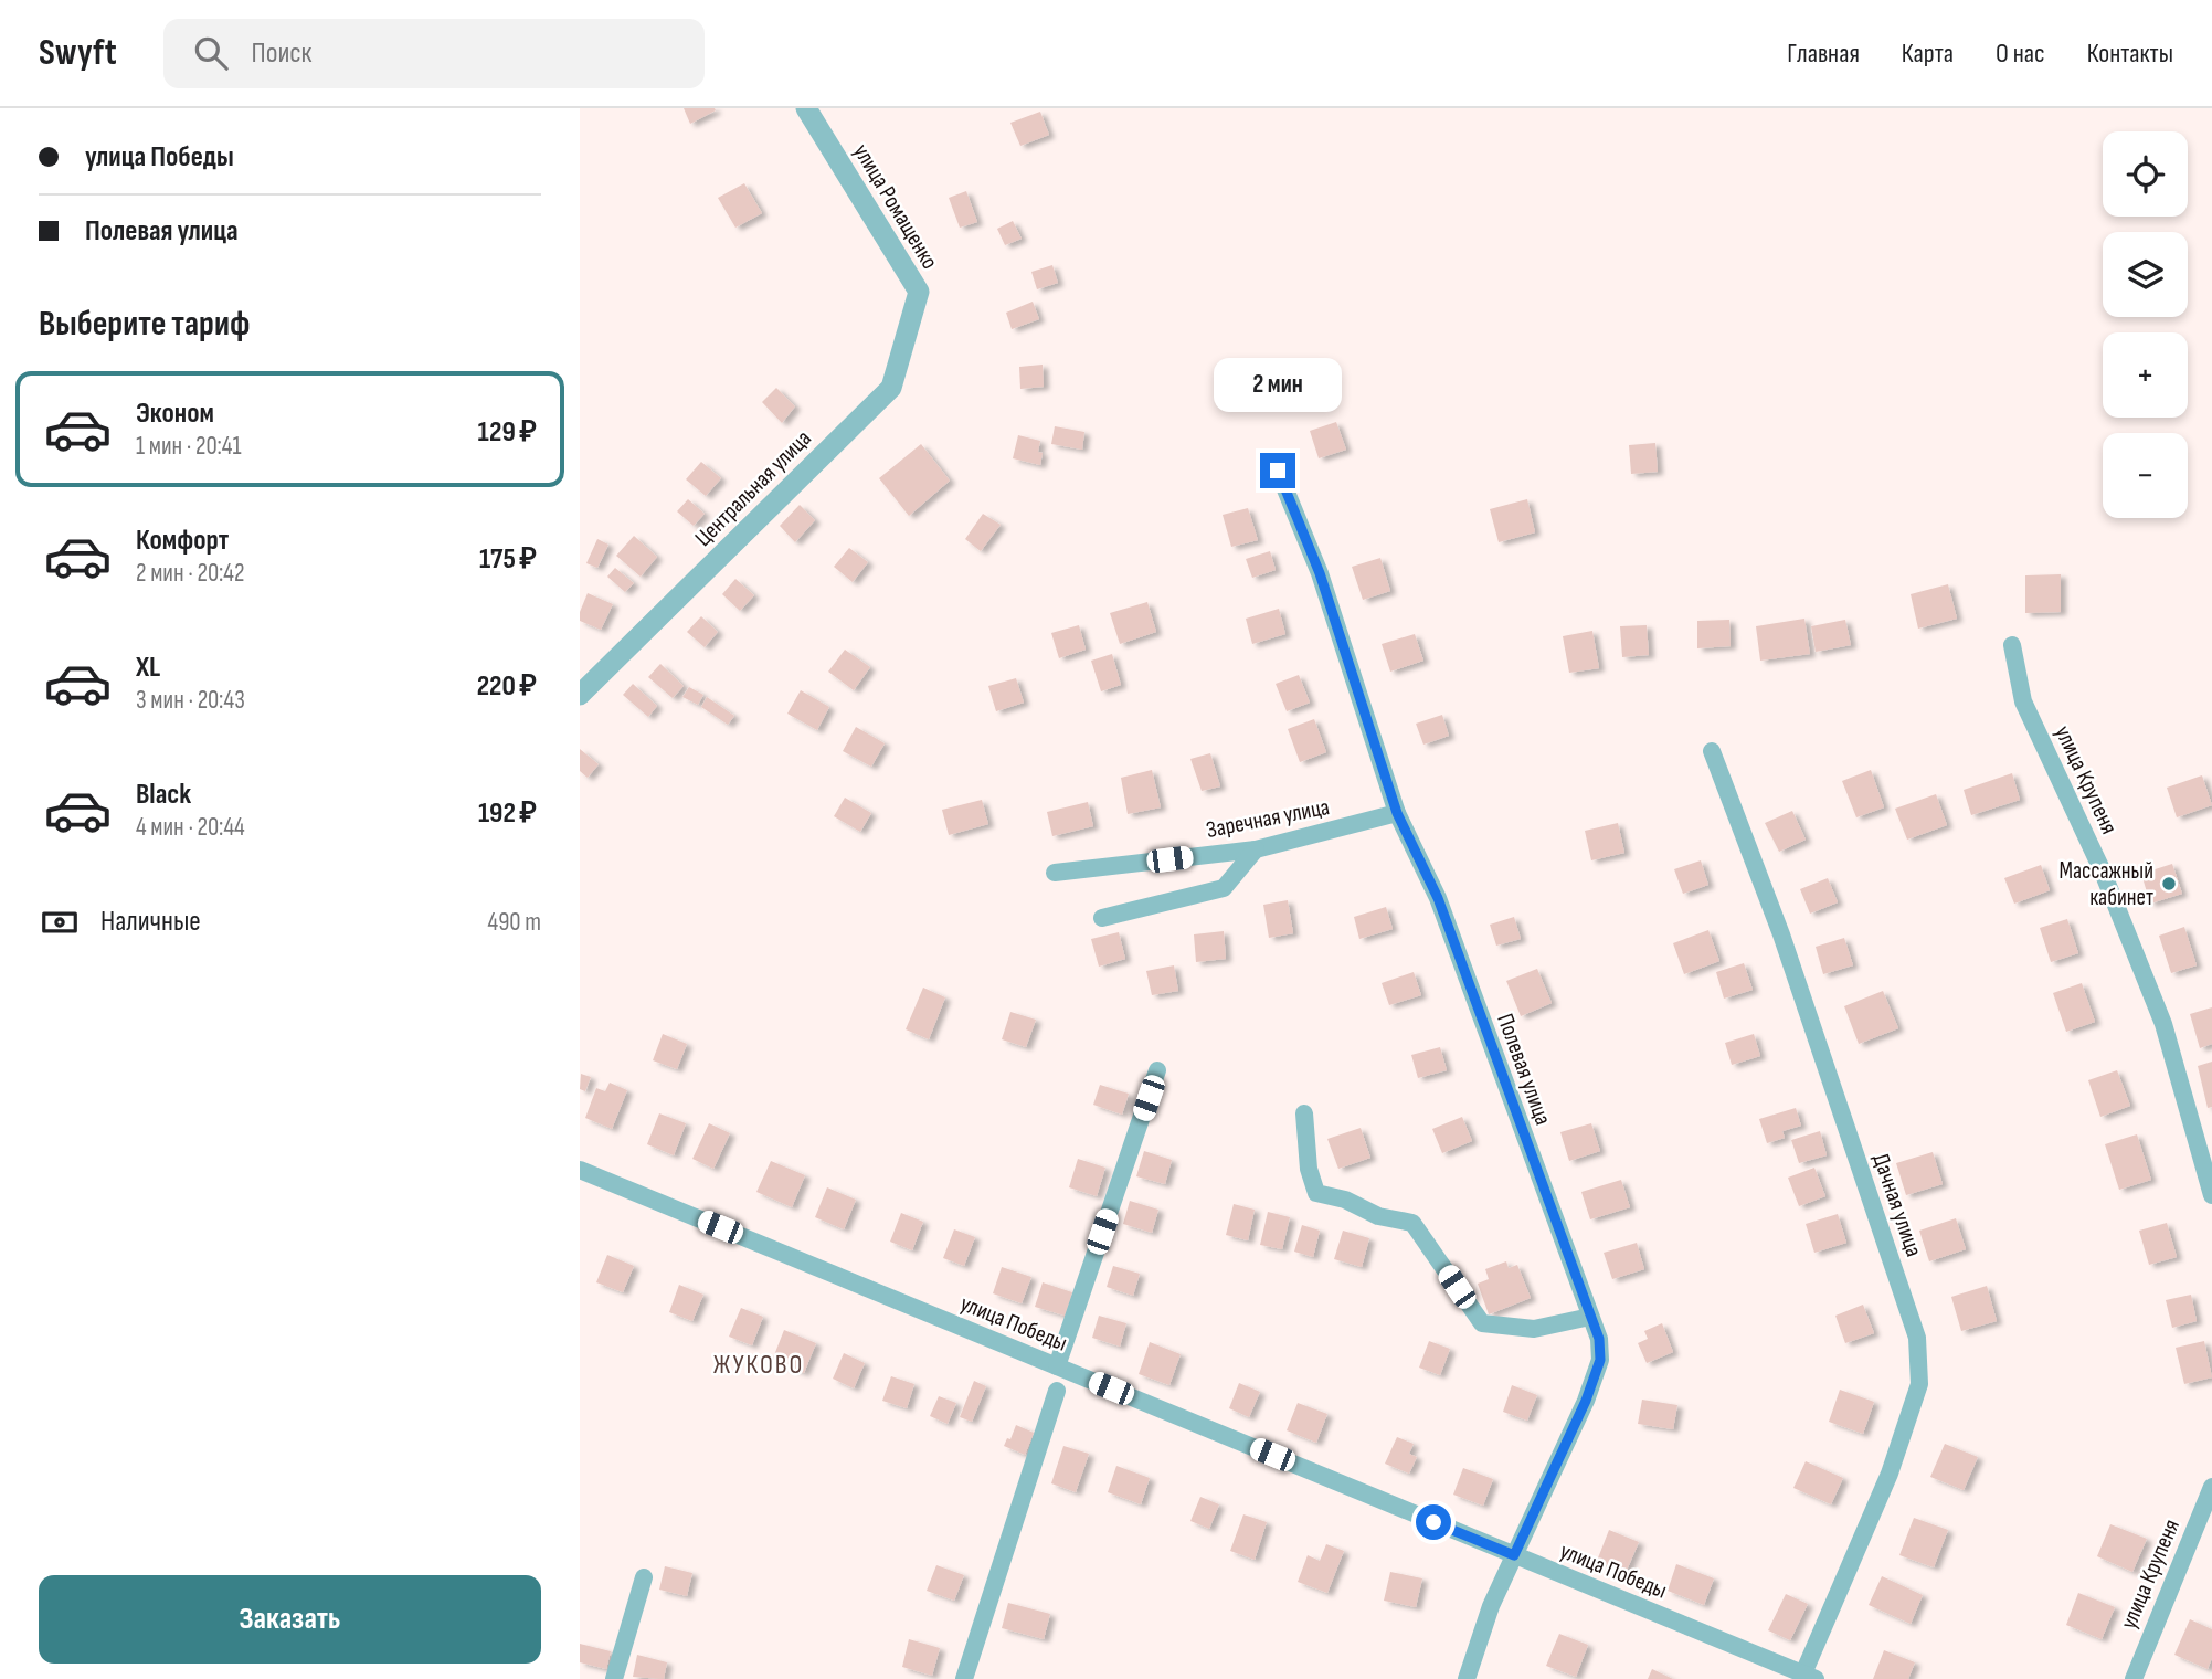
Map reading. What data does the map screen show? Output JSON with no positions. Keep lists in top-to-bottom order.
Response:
{
  "streets": {
    "street": [
      "улица Ромащенко",
      "Центральная улица",
      "улица Крупеня",
      "Заречная улица",
      "Полевая улица",
      "Дачная улица",
      "улица Победы"
    ]
  },
  "crossings": [
    ["улица Ромащенко", "Центральная улица"],
    ["Заречная улица", "Полевая улица"],
    ["Полевая улица", "улица Победы"],
    ["Дачная улица", "улица Победы"]
  ],
  "districts": ["ЖУКОВО"],
  "places": ["Массажный кабинет"],
  "page": {
    "header": "Swyft",
    "search": "Поиск",
    "nav": [
      "Главная",
      "Карта",
      "О нас",
      "Контакты"
    ],
    "banner": ["улица Победы", "Полевая улица"],
    "map_buttons": ["+", "−"],
    "heading": "Выберите тариф",
    "bubble": "2 мин",
    "list": [
      {
        "name": "Эконом",
        "note": "1 мин · 20:41",
        "value": "129 ₽"
      },
      {
        "name": "Комфорт",
        "note": "2 мин · 20:42",
        "value": "175 ₽"
      },
      {
        "name": "XL",
        "note": "3 мин · 20:43",
        "value": "220 ₽"
      },
      {
        "name": "Black",
        "note": "4 мин · 20:44",
        "value": "192 ₽"
      }
    ],
    "pay": ["Наличные", "490 m"],
    "buttons": "Заказать"
  }
}
